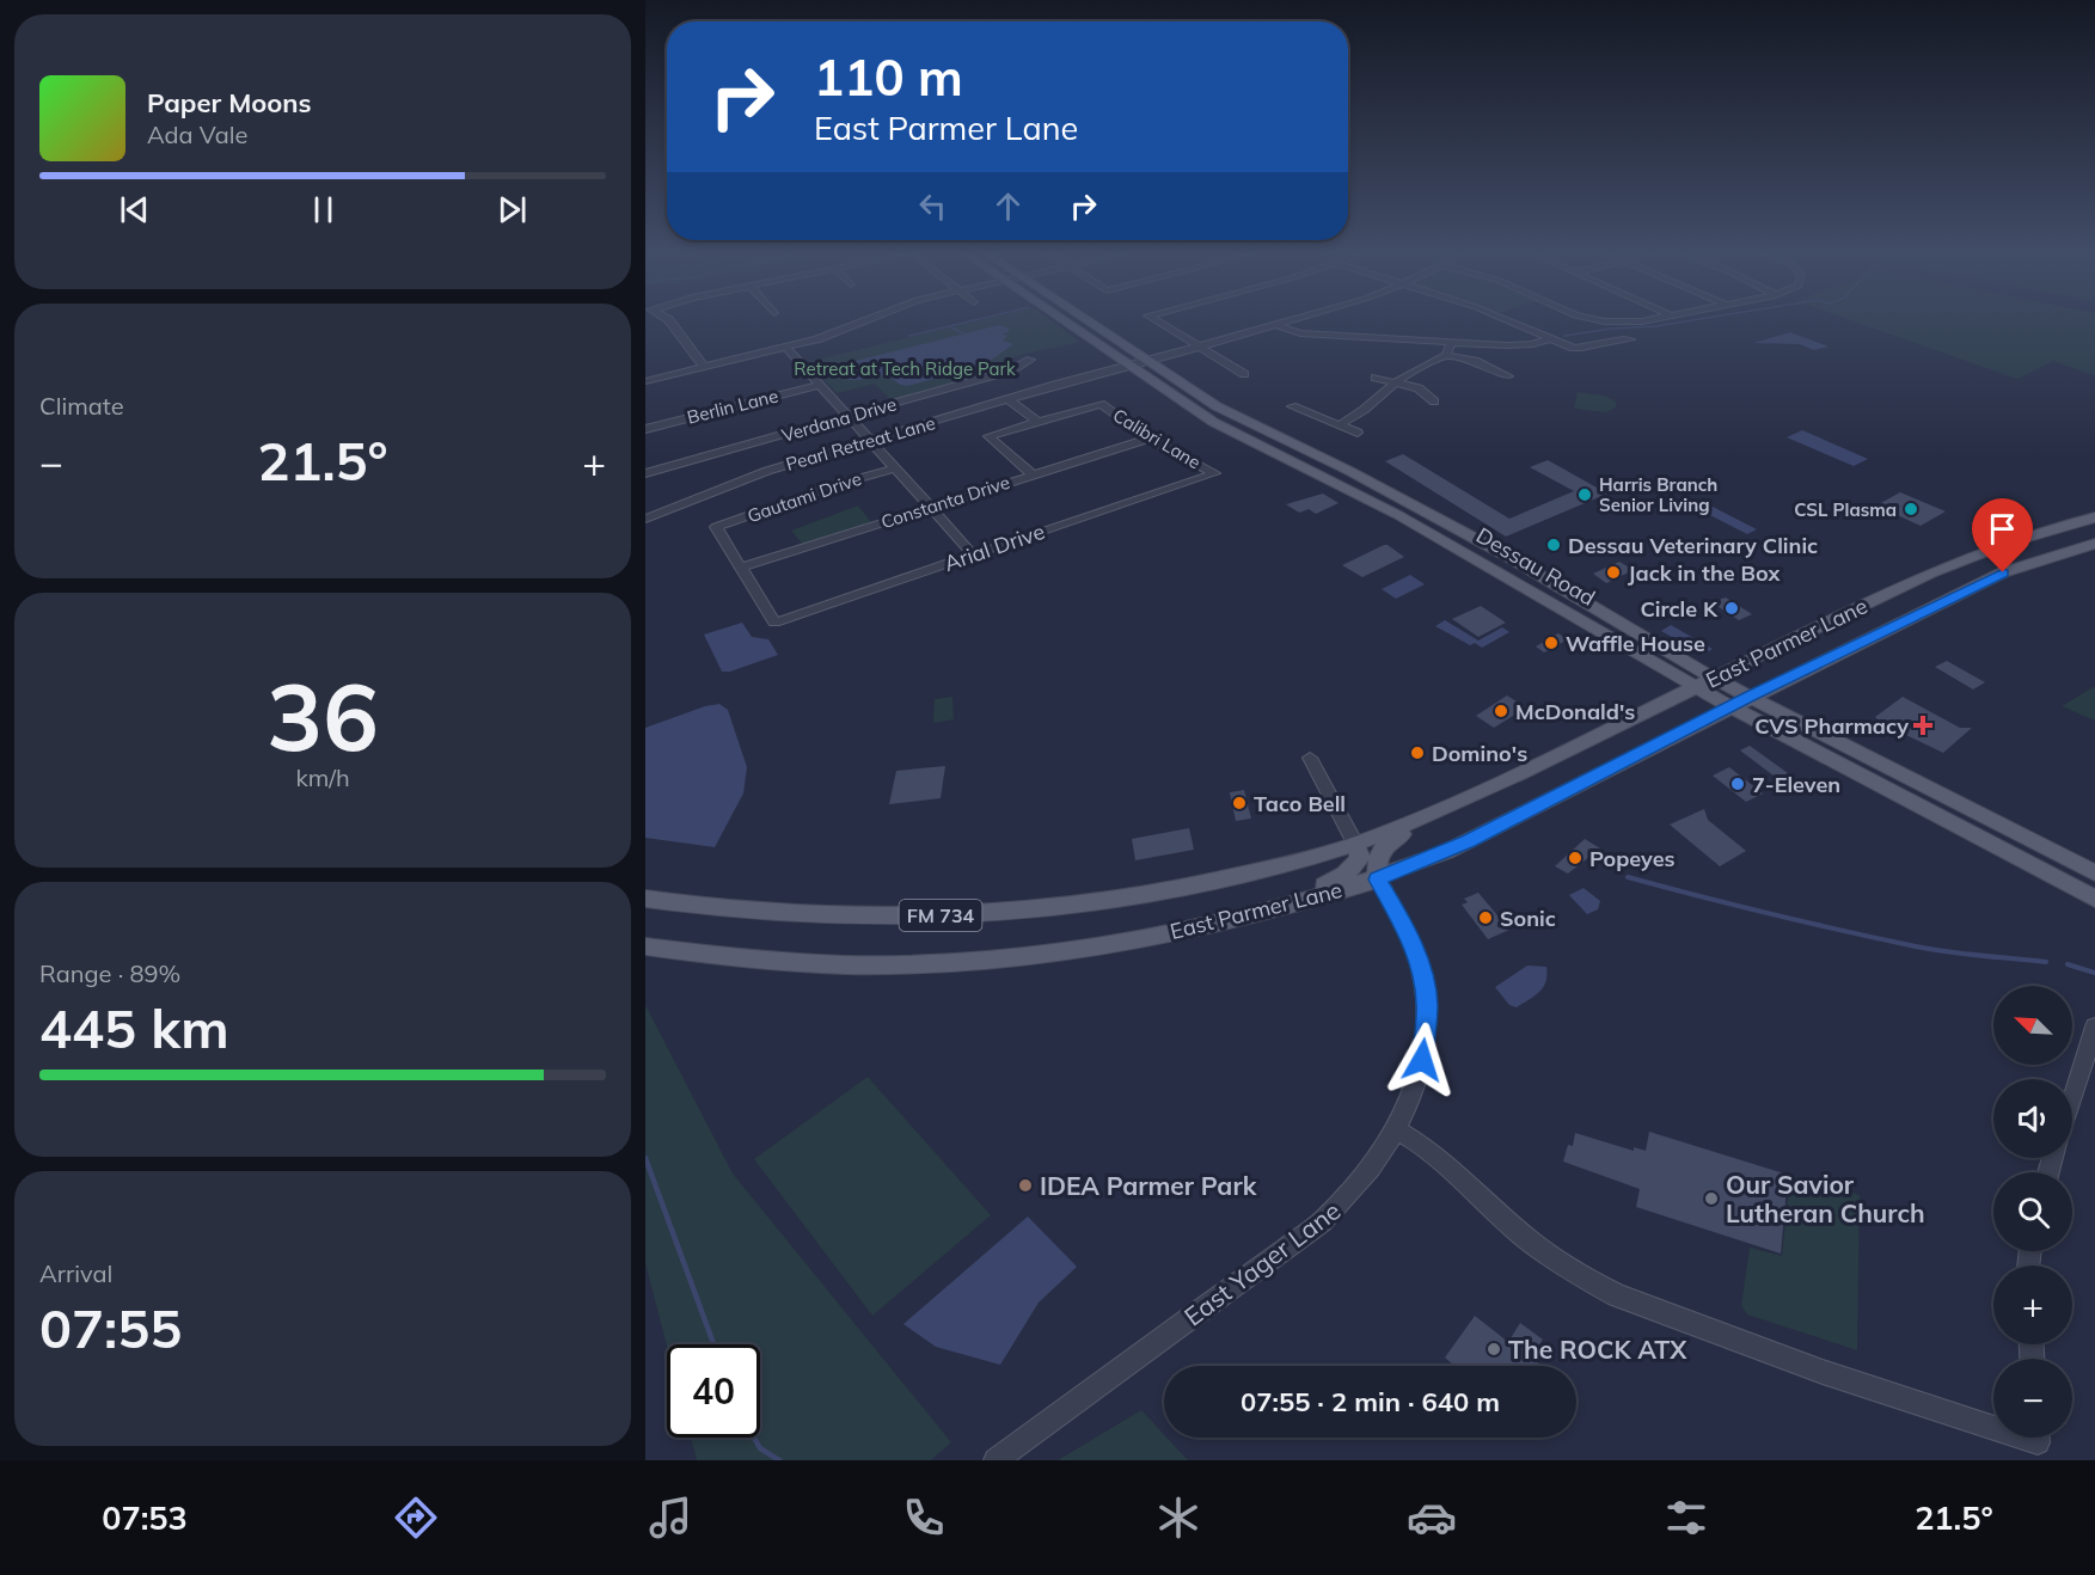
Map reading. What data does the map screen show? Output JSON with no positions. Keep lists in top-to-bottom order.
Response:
{
  "streets": {
    "main road": ["Dessau Road", "East Parmer Lane", "FM 734"],
    "street": [
      "Berlin Lane",
      "Verdana Drive",
      "Calibri Lane",
      "Pearl Retreat Lane",
      "Gautami Drive",
      "Constanta Drive",
      "Arial Drive",
      "East Yager Lane"
    ]
  },
  "crossings": [
    ["Calibri Lane", "Constanta Drive"],
    ["Calibri Lane", "Arial Drive"],
    ["Pearl Retreat Lane", "Dessau Road"],
    ["Gautami Drive", "Constanta Drive"],
    ["Gautami Drive", "Arial Drive"],
    ["Constanta Drive", "Arial Drive"],
    ["Dessau Road", "East Parmer Lane"],
    ["East Parmer Lane", "East Yager Lane"]
  ],
  "parks": ["Retreat at Tech Ridge Park"],
  "places": {
    "other": [
      "Harris Branch Senior Living",
      "CSL Plasma",
      "Dessau Veterinary Clinic",
      "Jack in the Box",
      "Circle K",
      "Waffle House",
      "McDonald's",
      "Domino's",
      "7-Eleven",
      "Taco Bell",
      "Popeyes",
      "Sonic",
      "IDEA Parmer Park",
      "Our Savior Lutheran Church",
      "The ROCK ATX"
    ],
    "health": ["CVS Pharmacy"]
  },
  "north": "top left",
  "page": {
    "turn": ["110 m", "East Parmer Lane"],
    "song": ["Paper Moons", "Ada Vale"],
    "tile": [
      "Climate",
      ["36", "km/h"],
      ["Range · 89%", "445 km"],
      ["Arrival", "07:55"]
    ],
    "heat": ["−", "21.5°", "+"],
    "map_buttons": ["+", "−"],
    "limit": "40",
    "trip": "07:55 · 2 min · 640 m",
    "tabs": ["07:53", "21.5°"]
  }
}
